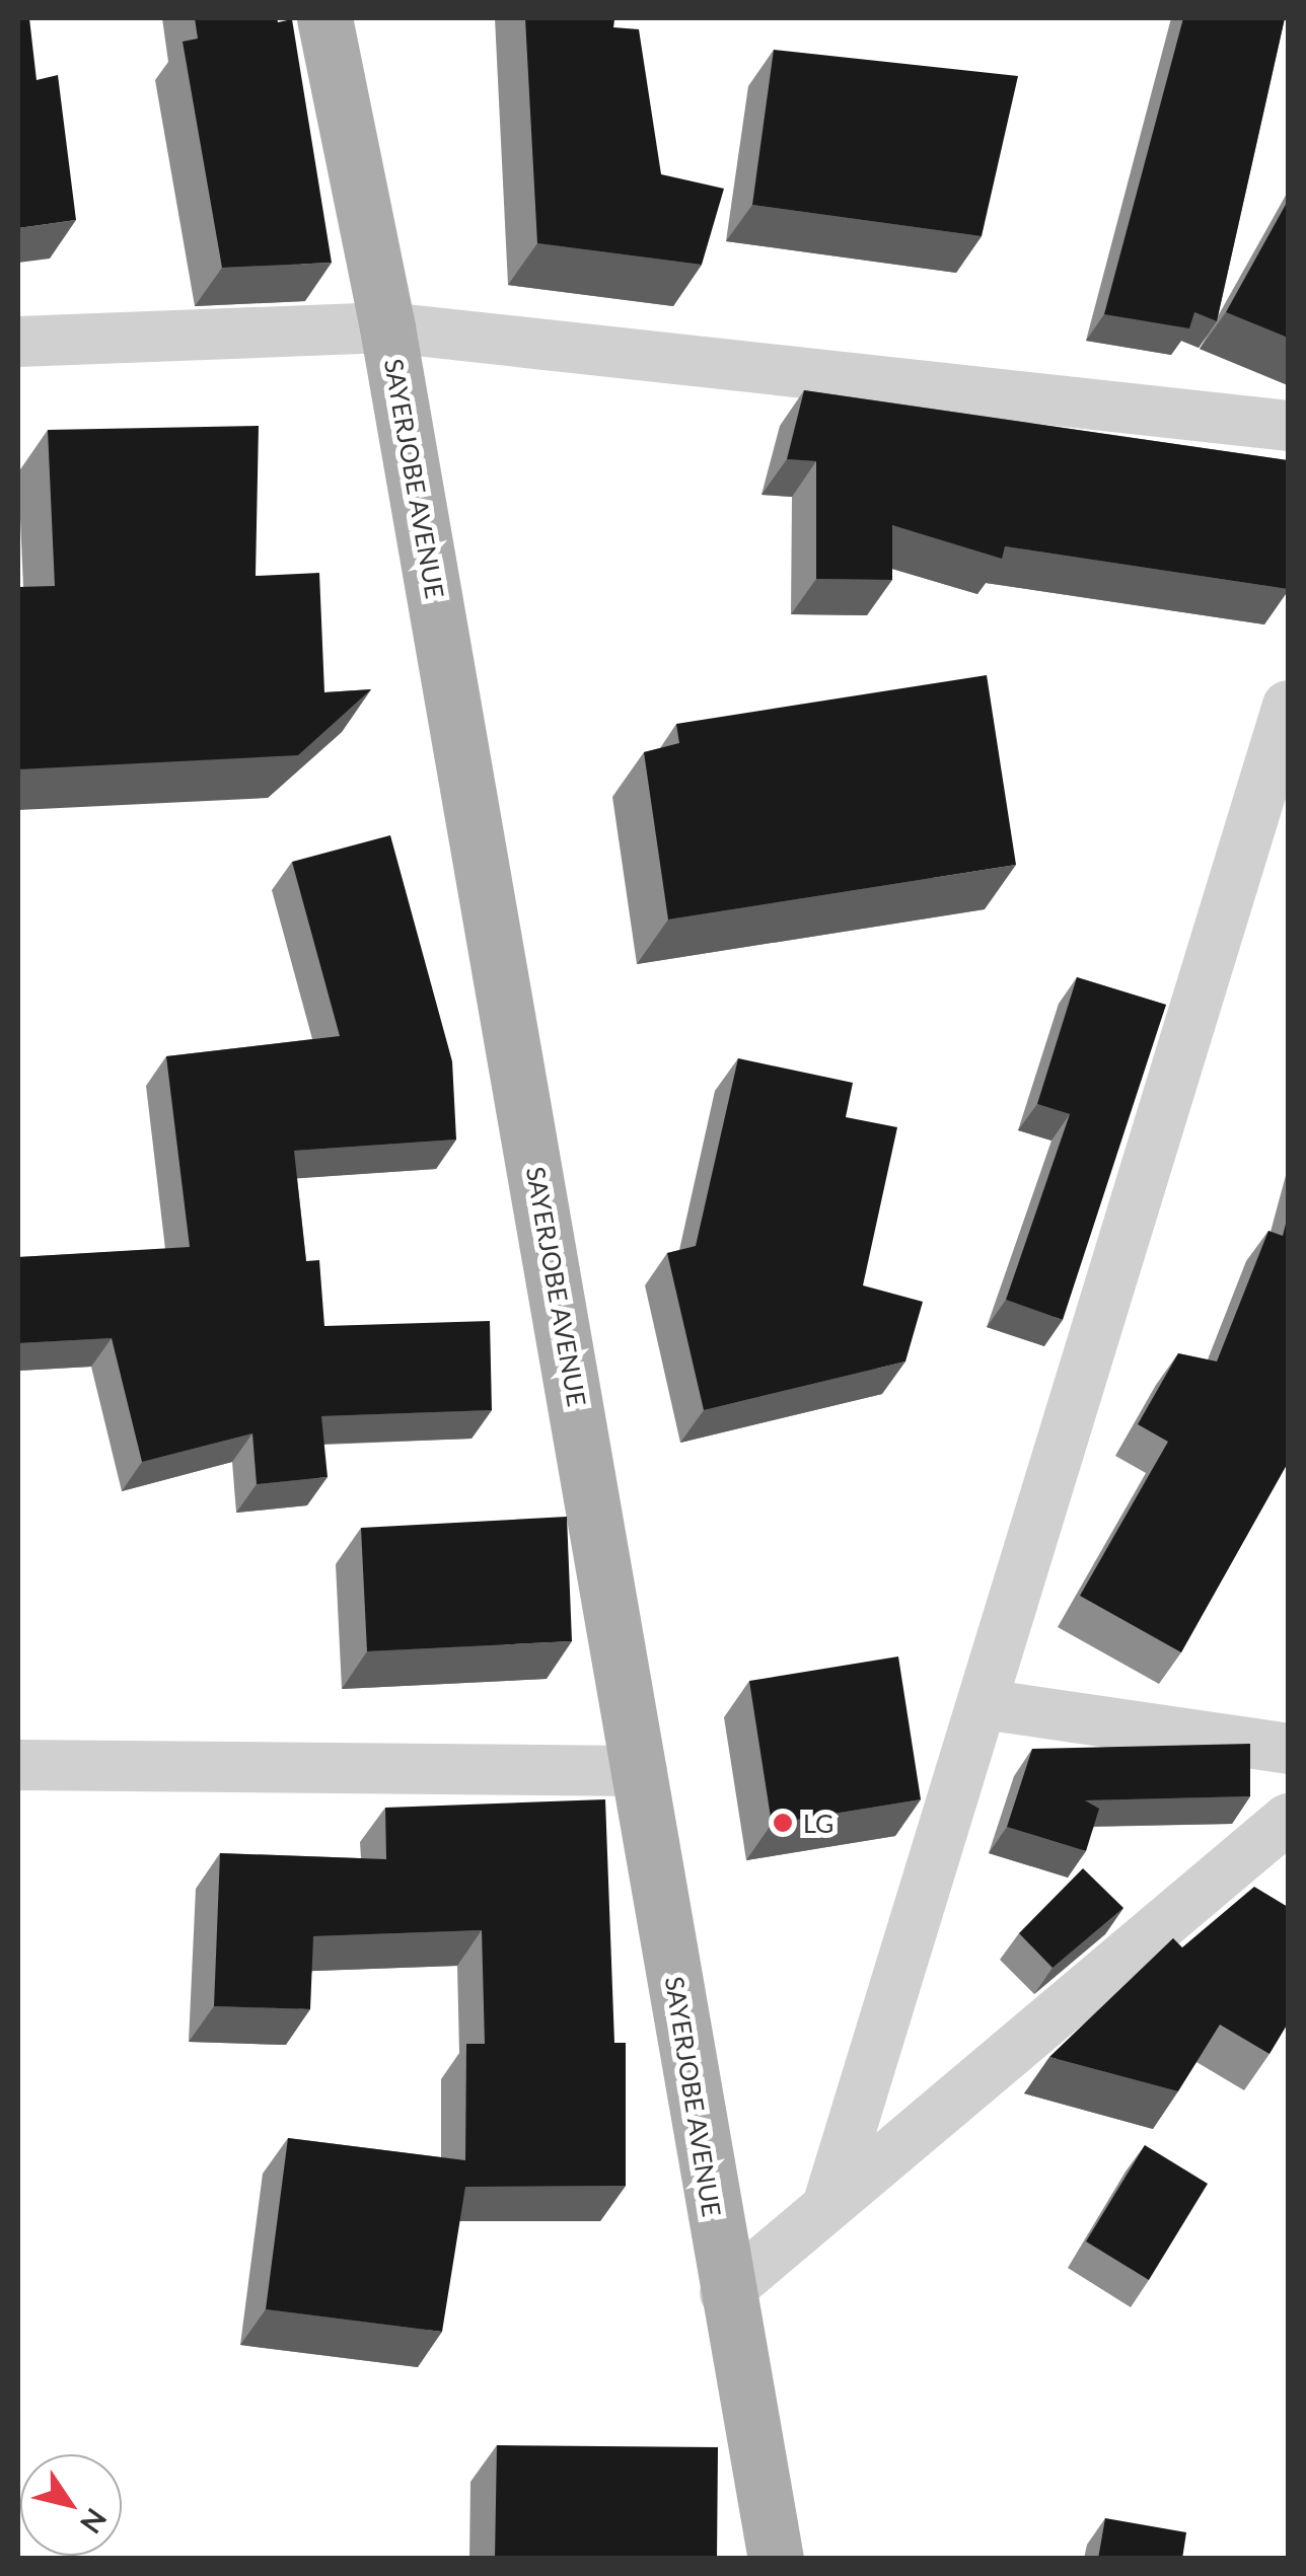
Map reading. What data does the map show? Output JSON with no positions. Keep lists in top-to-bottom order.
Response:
{
  "streets": {
    "main road": ["SAYERJOBE AVENUE"]
  },
  "places": ["LG"],
  "north": "bottom right"
}
